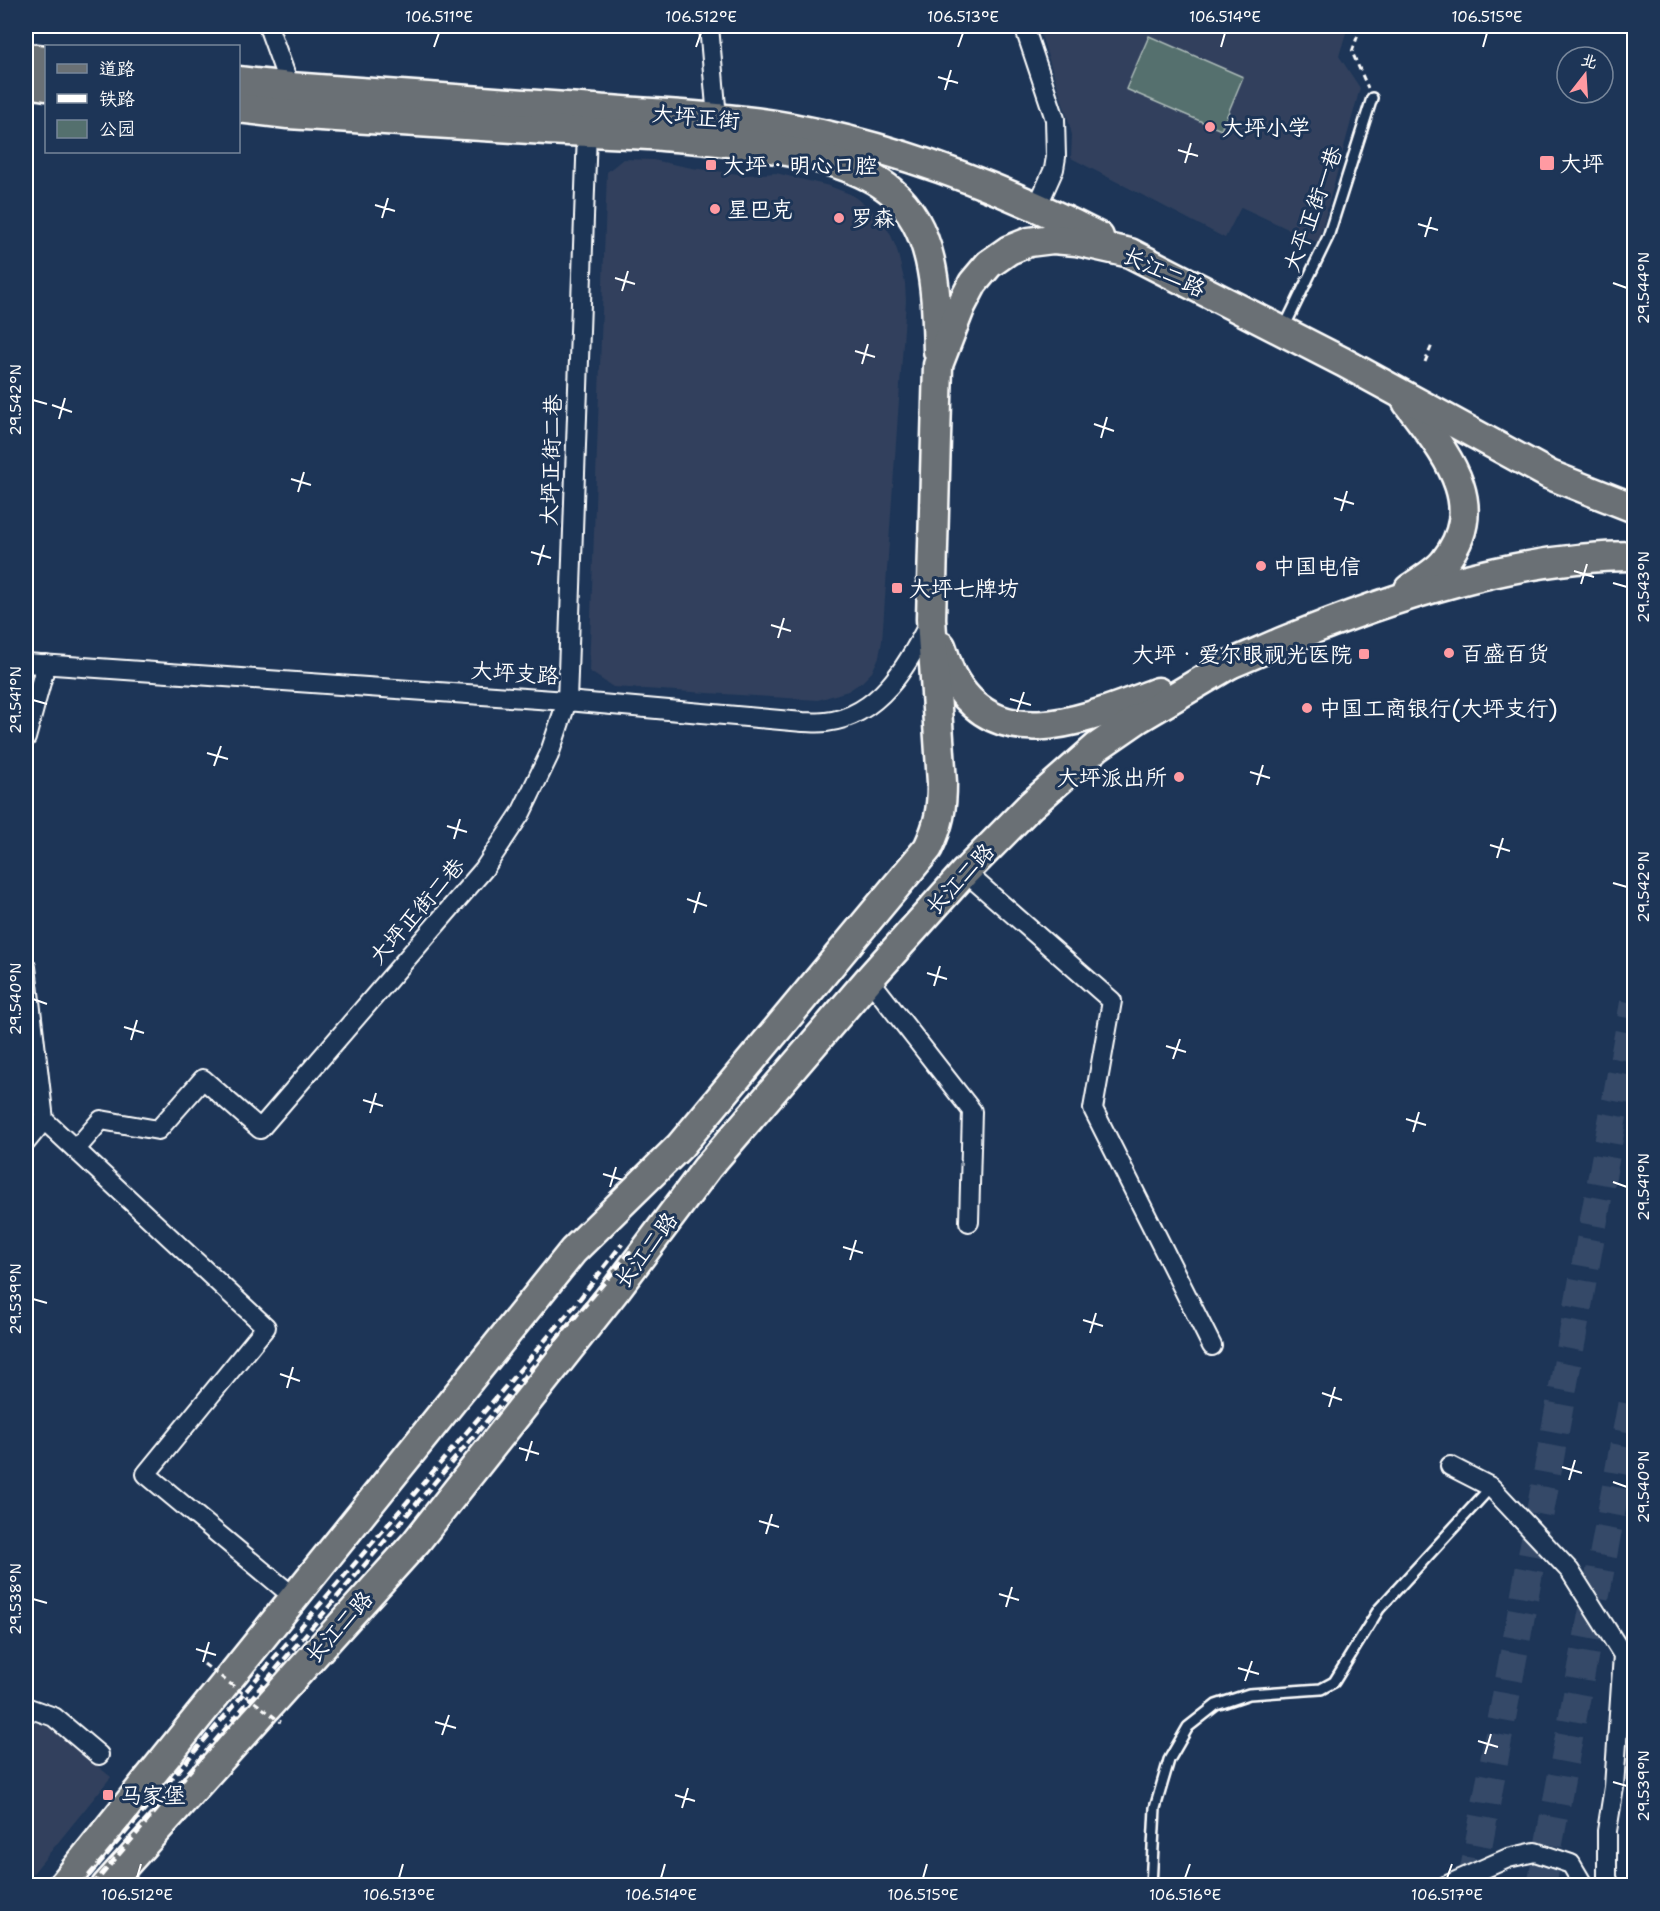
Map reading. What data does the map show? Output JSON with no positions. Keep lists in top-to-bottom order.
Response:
{
  "streets": {
    "main road": ["大坪正街", "长江二路"],
    "street": ["大坪正街二巷", "大坪支路"],
    "lane": ["大平正街一巷"]
  },
  "crossings": [
    ["大坪正街", "长江二路"],
    ["大坪正街", "大坪正街二巷"],
    ["大平正街一巷", "长江二路"],
    ["长江二路", "大坪支路"],
    ["大坪正街二巷", "大坪支路"]
  ],
  "places": {
    "other": [
      "大坪小学",
      "星巴克",
      "罗森",
      "中国电信",
      "百盛百货",
      "中国工商银行(大坪支行)",
      "大坪派出所"
    ],
    "transit": [
      "大坪",
      "大坪‧明心口腔",
      "大坪七牌坊",
      "大坪‧爱尔眼视光医院",
      "马家堡"
    ]
  },
  "legend": ["道路", "铁路", "公园"],
  "north": "top",
  "coordinates": [
    "106.511°E",
    "106.512°E",
    "106.513°E",
    "106.514°E",
    "106.515°E",
    "29.544°N",
    "29.542°N",
    "29.543°N",
    "29.541°N",
    "29.540°N",
    "29.539°N",
    "29.538°N",
    "106.516°E",
    "106.517°E"
  ]
}
